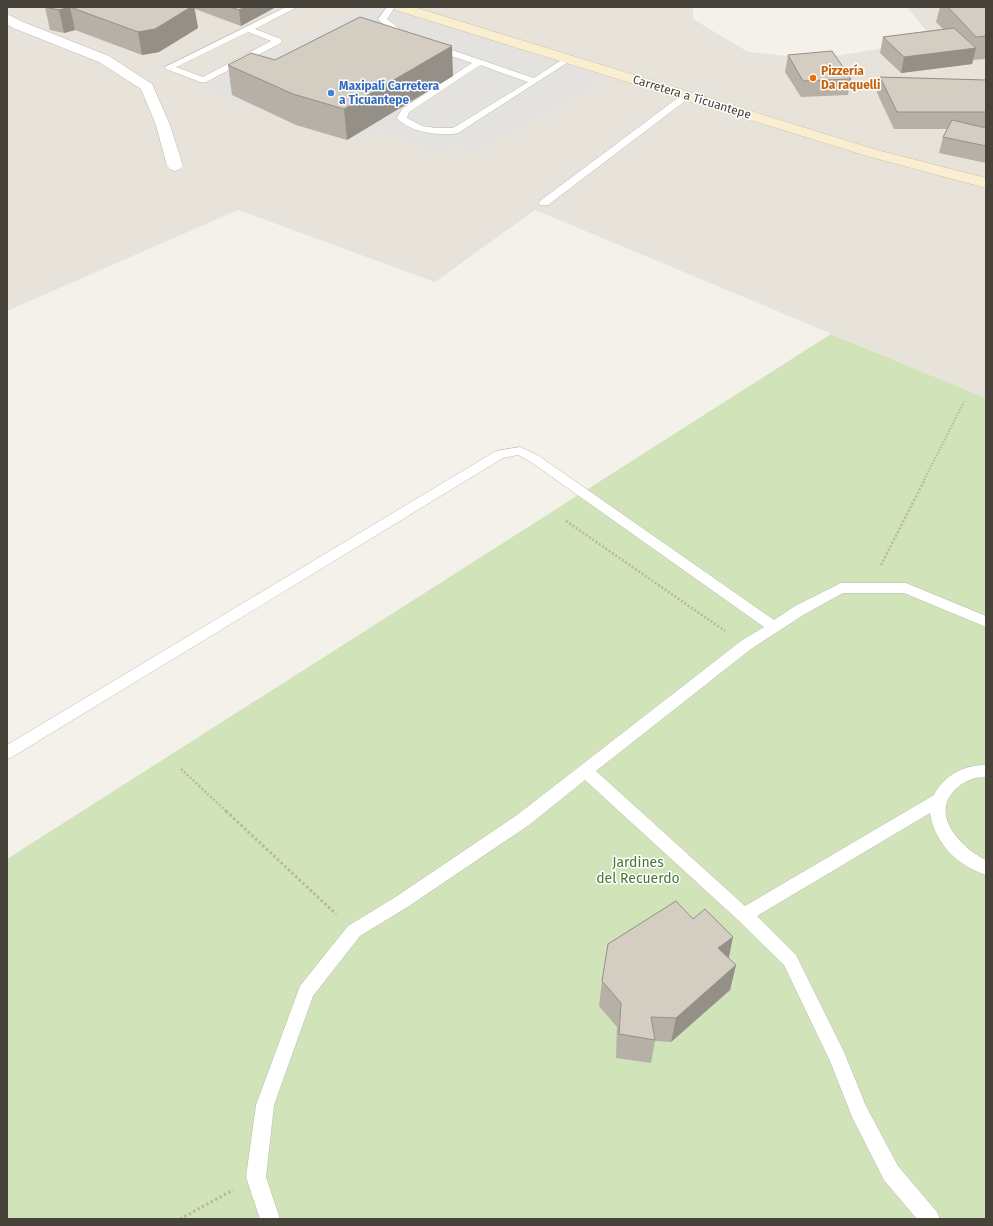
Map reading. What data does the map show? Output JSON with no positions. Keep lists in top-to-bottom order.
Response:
{
  "streets": {
    "main road": ["Carretera a Ticuantepe"]
  },
  "parks": ["Jardines del Recuerdo"],
  "places": ["Pizzería Da raquelli", "Maxipalí Carretera a Ticuantepe"]
}
